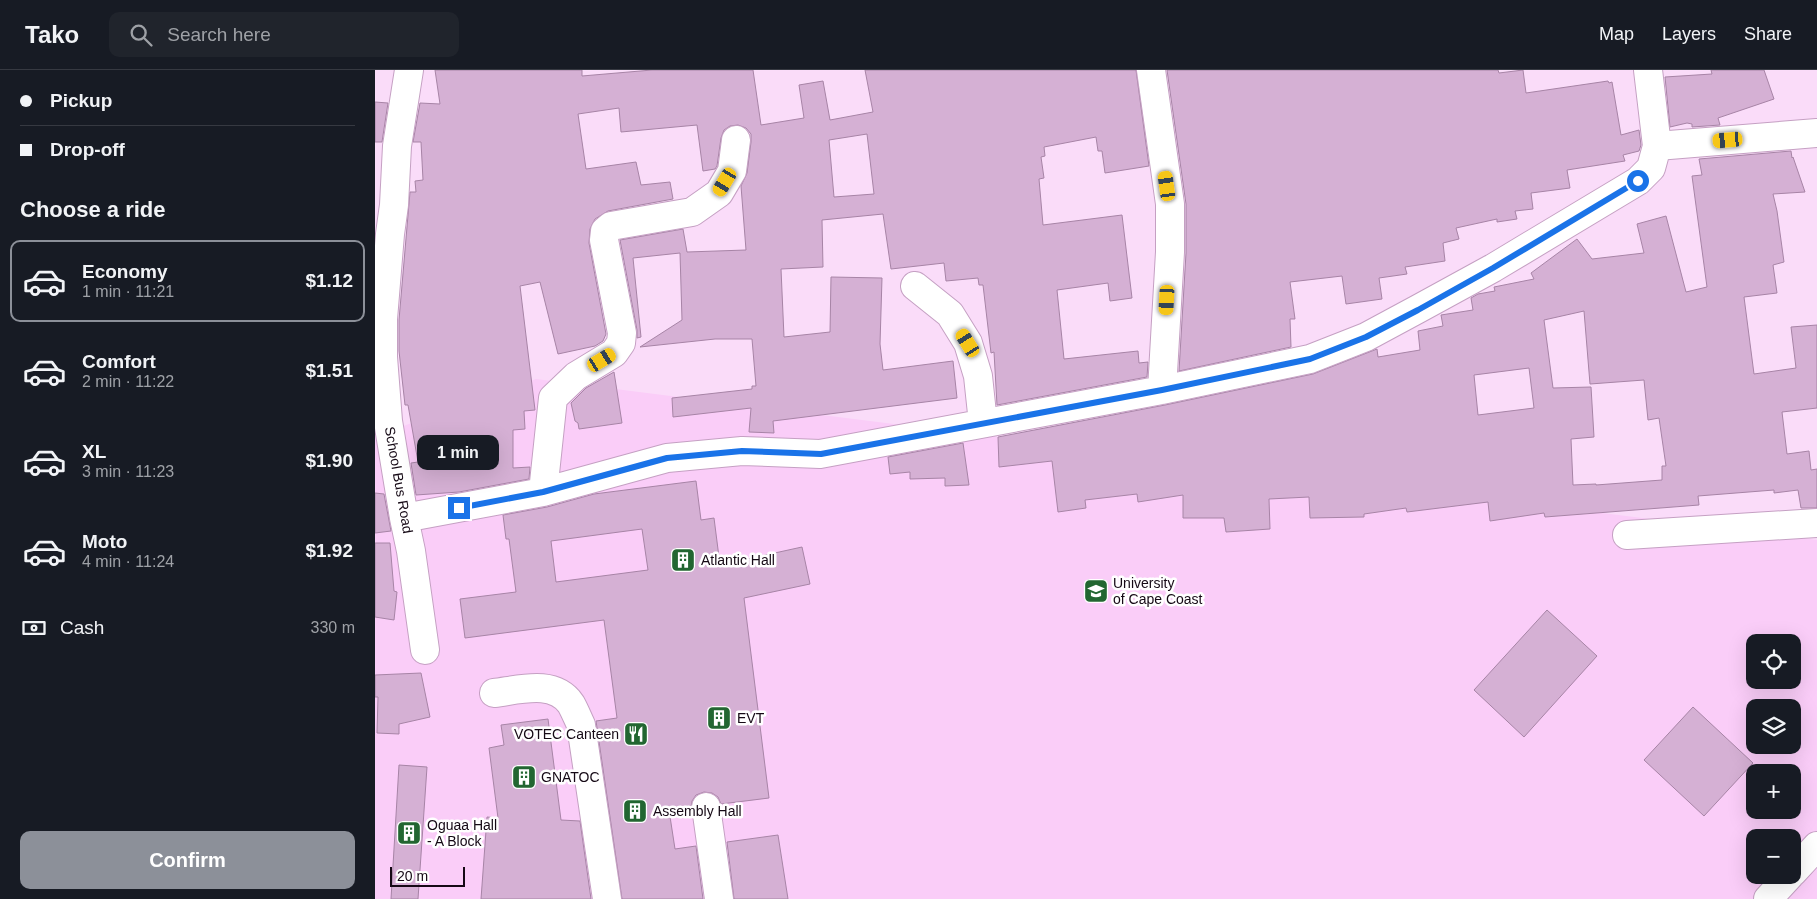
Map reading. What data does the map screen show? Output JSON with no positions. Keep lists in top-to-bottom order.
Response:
{
  "streets": {
    "street": ["School Bus Road"]
  },
  "places": {
    "building": [
      "Atlantic Hall",
      "EVT",
      "GNATOC",
      "Assembly Hall",
      "Oguaa Hall - A Block"
    ],
    "school or university": ["University of Cape Coast"],
    "restaurant": ["VOTEC Canteen"]
  },
  "scale_bar": "20 m",
  "page": {
    "header": "Tako",
    "search": "Search here",
    "nav": ["Map", "Layers", "Share"],
    "banner": ["Pickup", "Drop-off"],
    "heading": "Choose a ride",
    "list": [
      {
        "name": "Economy",
        "note": "1 min · 11:21",
        "value": "$1.12"
      },
      {
        "name": "Comfort",
        "note": "2 min · 11:22",
        "value": "$1.51"
      },
      {
        "name": "XL",
        "note": "3 min · 11:23",
        "value": "$1.90"
      },
      {
        "name": "Moto",
        "note": "4 min · 11:24",
        "value": "$1.92"
      }
    ],
    "bubble": "1 min",
    "pay": ["Cash", "330 m"],
    "map_buttons": ["+", "−"],
    "buttons": "Confirm",
    "scale": "20 m"
  }
}
